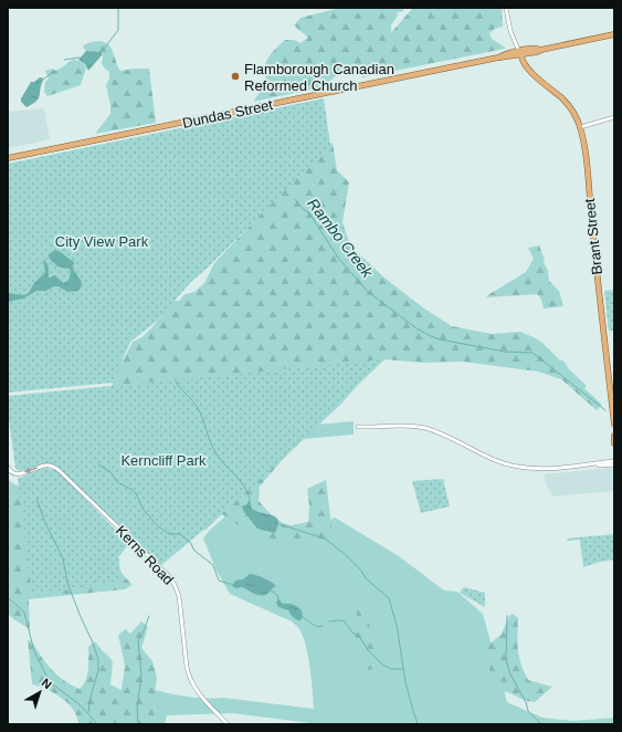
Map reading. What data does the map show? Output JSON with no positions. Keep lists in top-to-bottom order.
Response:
{
  "streets": {
    "main road": ["Dundas Street", "Brant Street"],
    "street": ["Kerns Road"]
  },
  "crossings": [
    ["Dundas Street", "Brant Street"]
  ],
  "one_way": ["Kerns Road"],
  "water": ["Rambo Creek"],
  "parks": ["City View Park", "Kerncliff Park"],
  "places": ["Flamborough Canadian Reformed Church"],
  "north": "top right"
}
